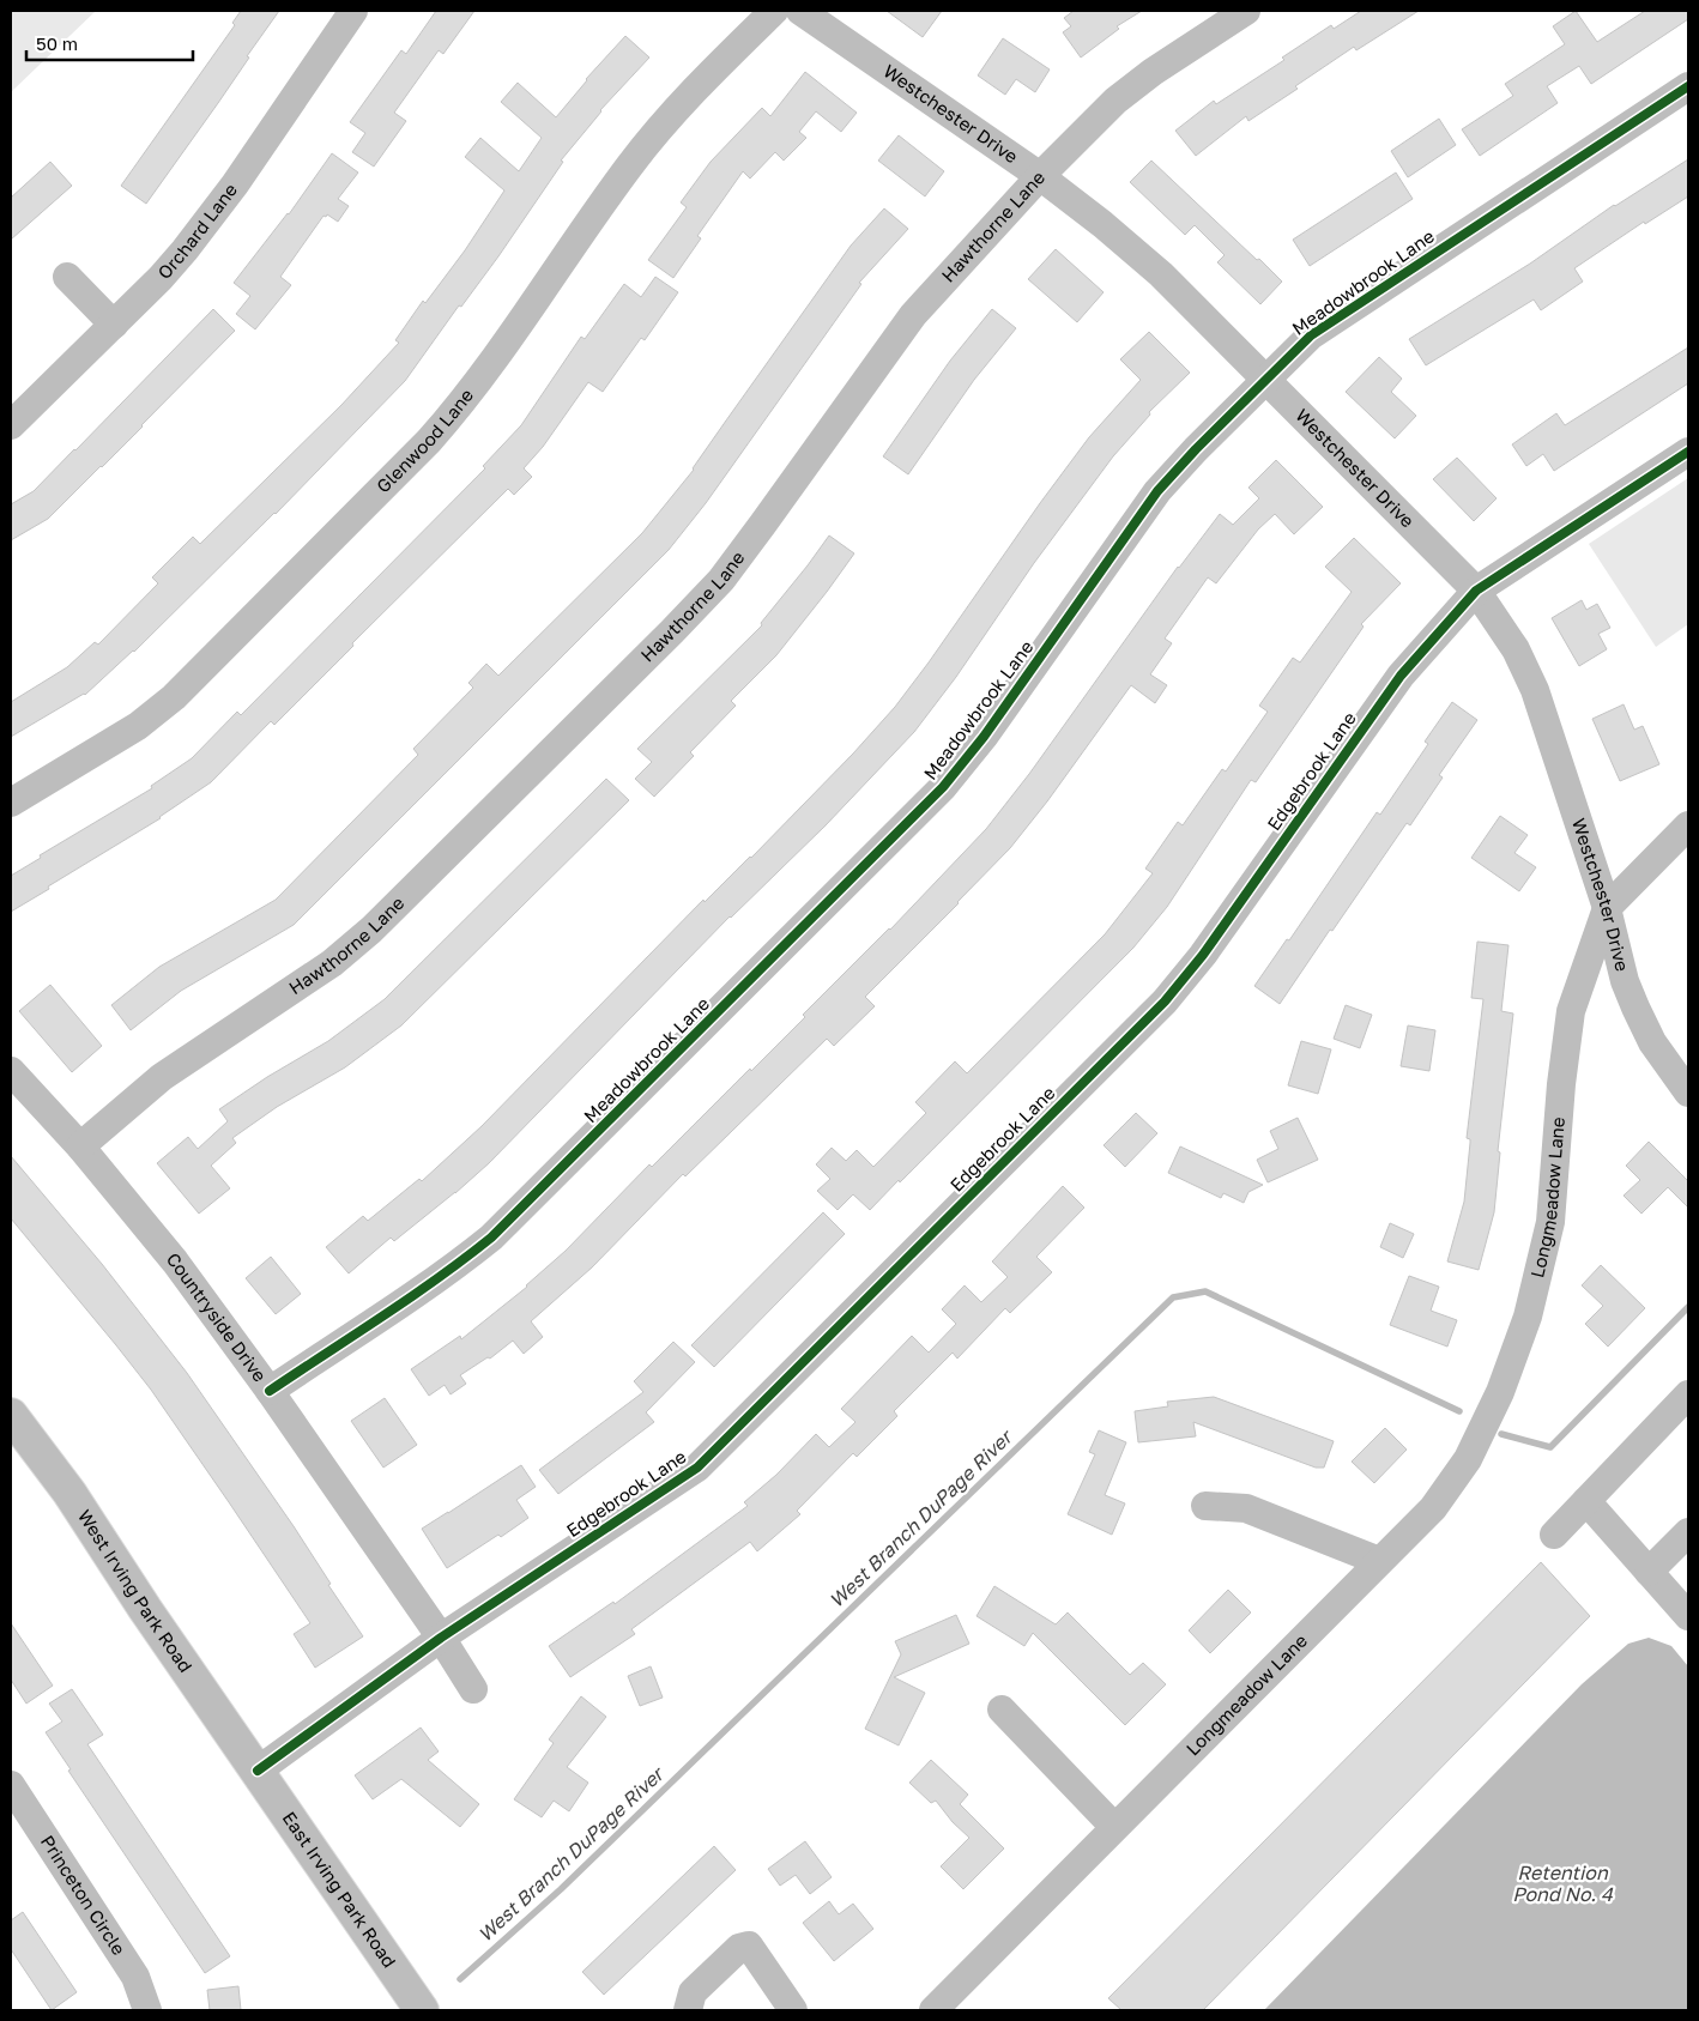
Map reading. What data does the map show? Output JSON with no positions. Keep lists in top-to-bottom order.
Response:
{
  "streets": {
    "main road": ["West Irving Park Road", "East Irving Park Road"],
    "street": [
      "Westchester Drive",
      "Hawthorne Lane",
      "Orchard Lane",
      "Meadowbrook Lane",
      "Glenwood Lane",
      "Edgebrook Lane",
      "Longmeadow Lane",
      "Countryside Drive",
      "Princeton Circle"
    ]
  },
  "crossings": [
    ["Westchester Drive", "Hawthorne Lane"],
    ["Westchester Drive", "Meadowbrook Lane"],
    ["Westchester Drive", "Edgebrook Lane"],
    ["Westchester Drive", "Longmeadow Lane"],
    ["Hawthorne Lane", "Countryside Drive"],
    ["Meadowbrook Lane", "Countryside Drive"],
    ["Edgebrook Lane", "Countryside Drive"],
    ["Edgebrook Lane", "West Irving Park Road"],
    ["Edgebrook Lane", "East Irving Park Road"],
    ["West Irving Park Road", "East Irving Park Road"]
  ],
  "water": ["West Branch DuPage River", "Retention Pond No. 4"],
  "scale_bar": "50 m"
}
